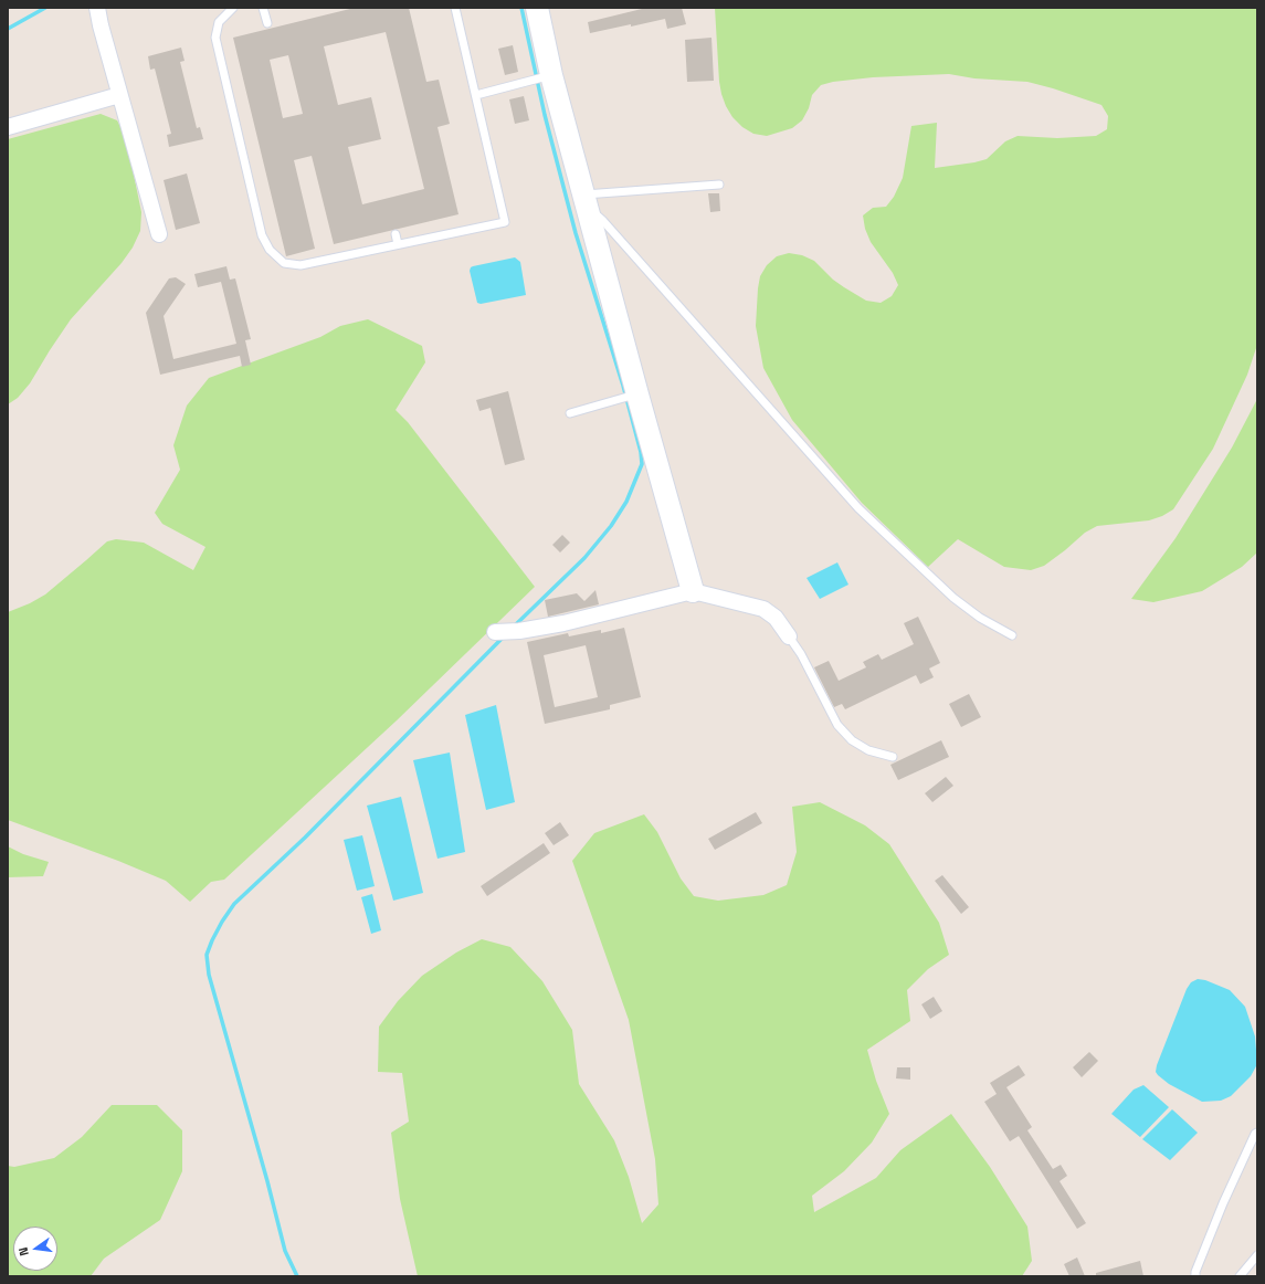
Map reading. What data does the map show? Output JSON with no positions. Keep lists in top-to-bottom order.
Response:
{
  "north": "left"
}
